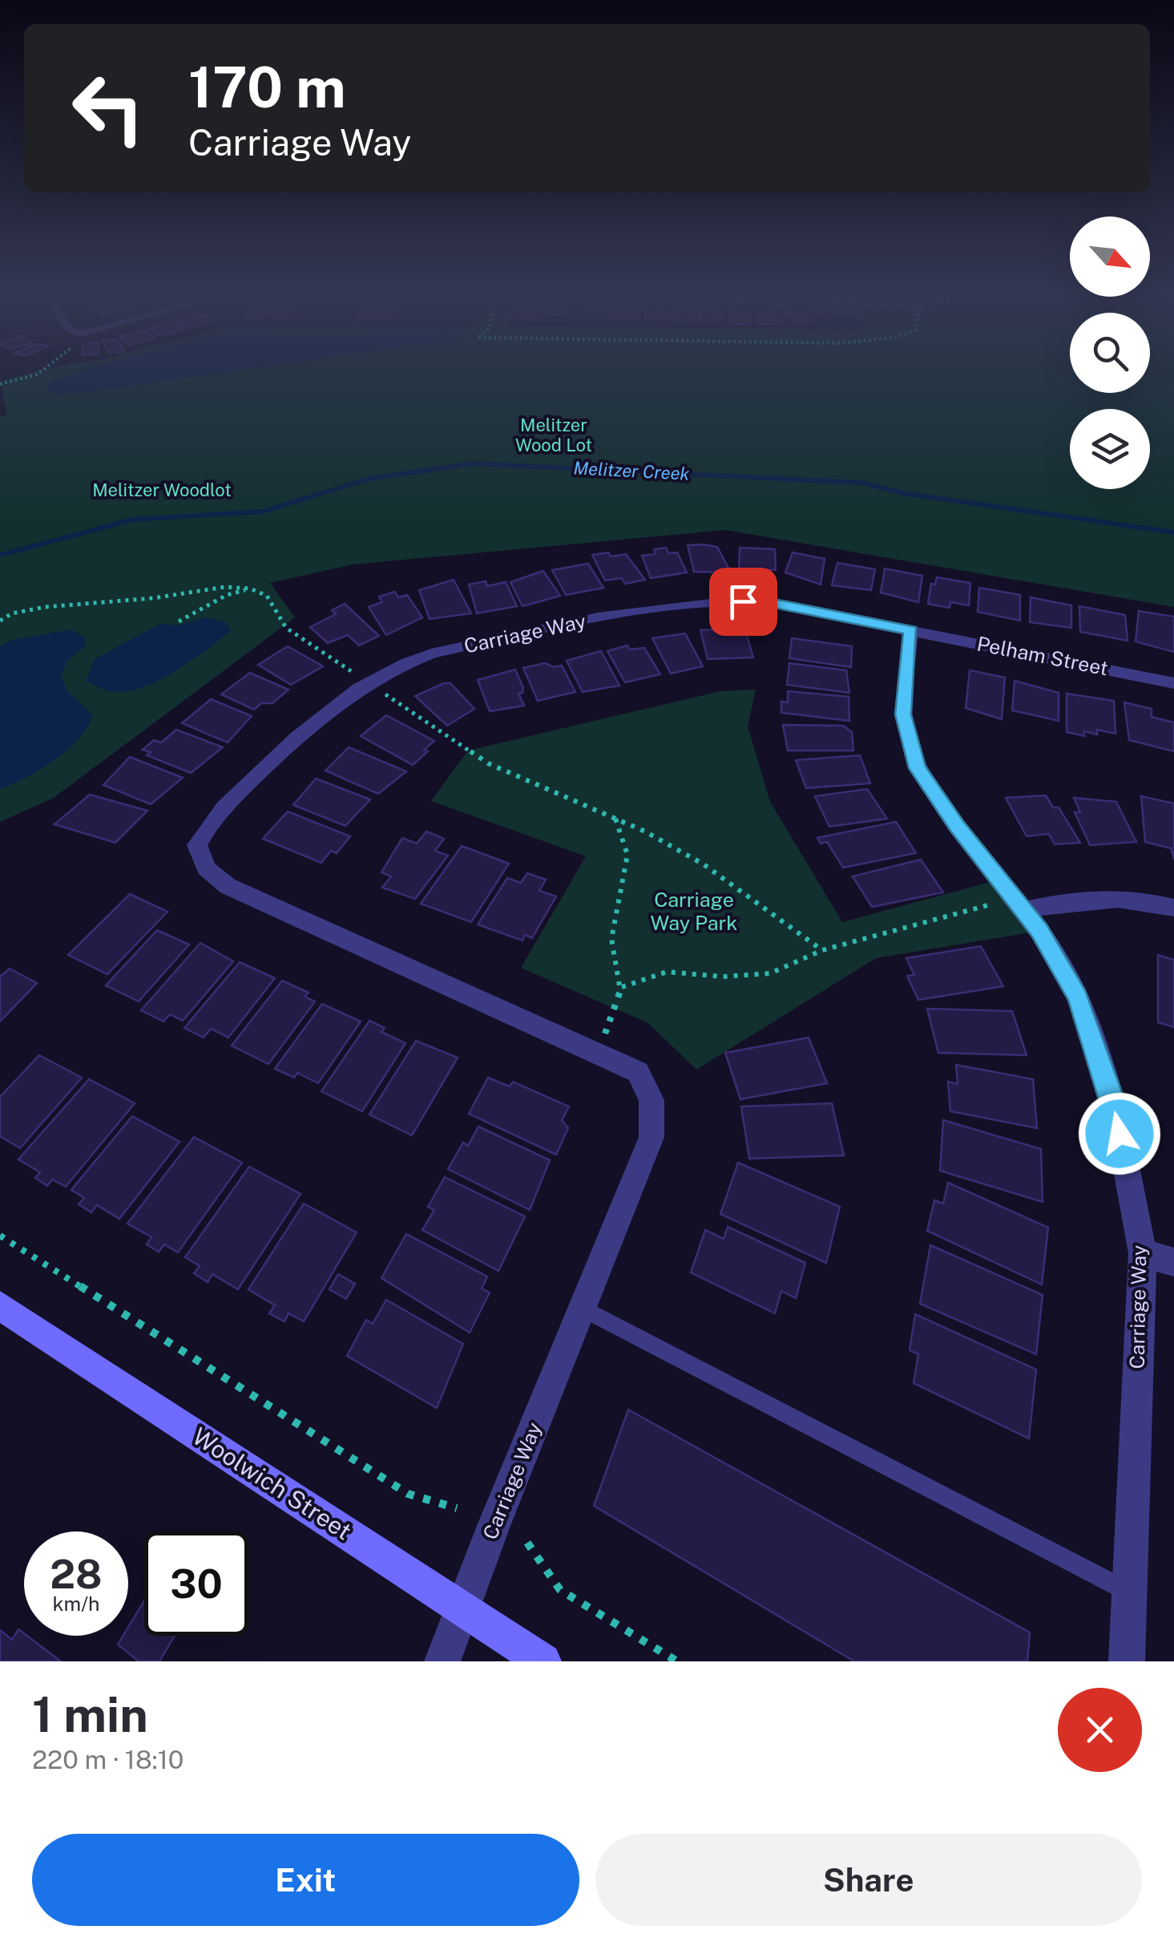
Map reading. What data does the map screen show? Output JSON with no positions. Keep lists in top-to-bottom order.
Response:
{
  "streets": {
    "street": ["Carriage Way", "Pelham Street", "Woolwich Street"]
  },
  "crossings": [
    ["Carriage Way", "Pelham Street"],
    ["Carriage Way", "Woolwich Street"]
  ],
  "water": ["Melitzer Creek"],
  "parks": ["Melitzer Wood Lot", "Melitzer Woodlot", "Carriage Way Park"],
  "north": "bottom right",
  "page": {
    "turn": ["170 m", "Carriage Way"],
    "speed": "28 km/h",
    "limit": "30",
    "heading": ["1 min", "220 m · 18:10"],
    "buttons": ["Exit", "Share"]
  }
}
